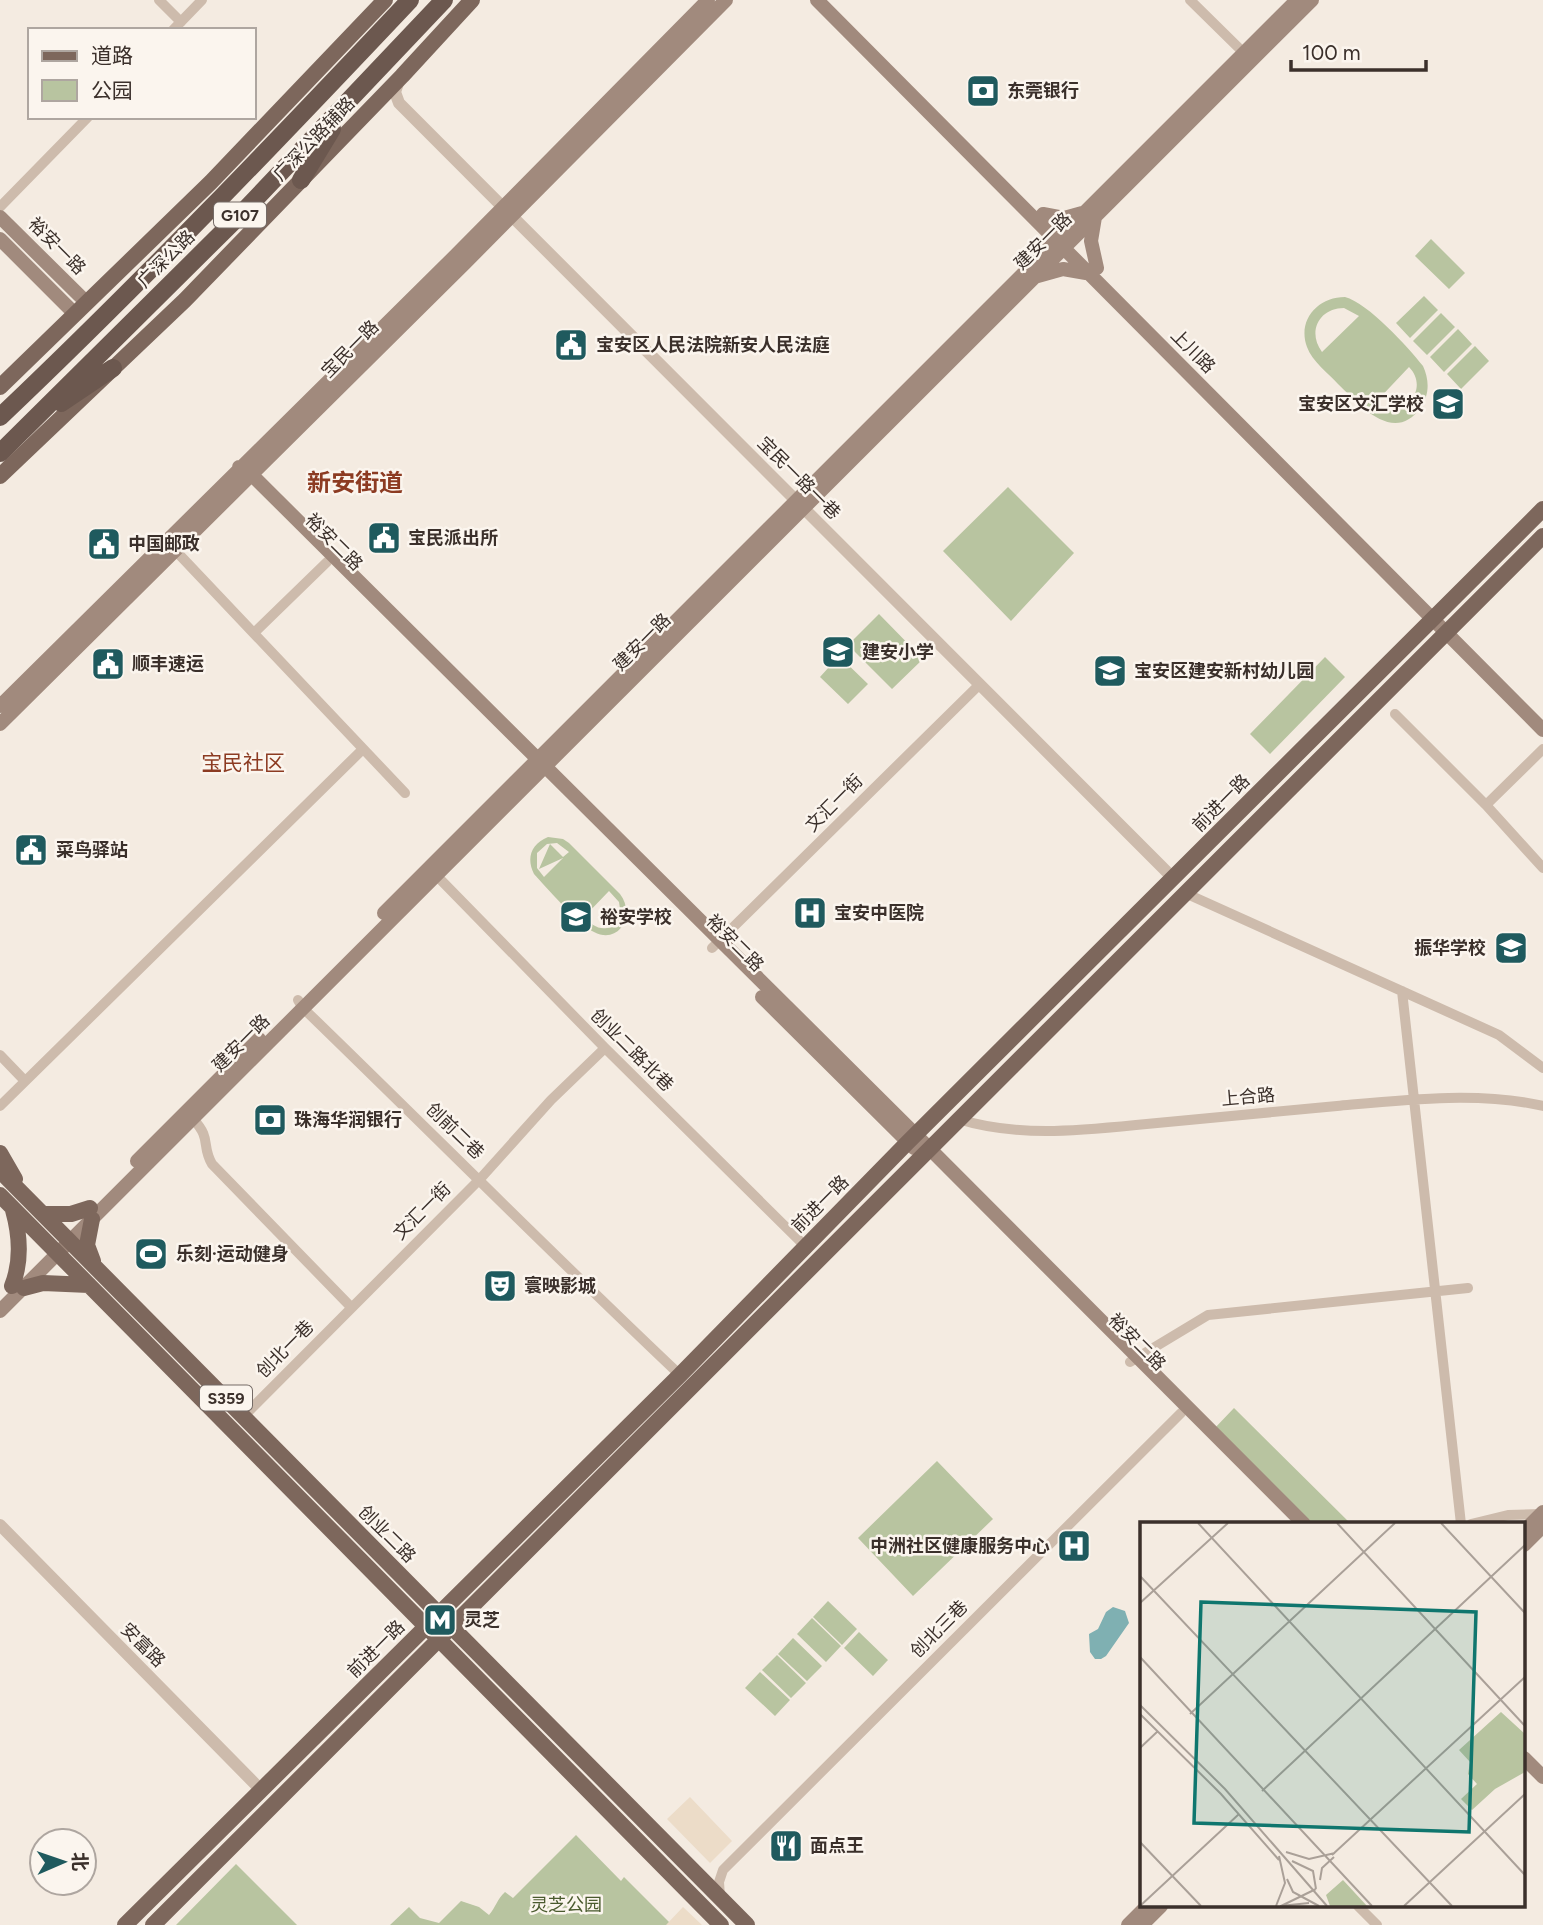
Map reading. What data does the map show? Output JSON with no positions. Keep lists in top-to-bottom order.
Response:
{
  "streets": {
    "highway": ["G107", "广深公路"],
    "main road": [
      "广深公路辅路",
      "建安一路",
      "裕安一路",
      "宝民一路",
      "上川路",
      "裕安二路",
      "前进一路",
      "S359",
      "创业二路"
    ],
    "street": [
      "宝民一路一巷",
      "文汇一街",
      "创业二路北巷",
      "上合路",
      "创前二巷",
      "创北一巷",
      "创北三巷",
      "安富路"
    ]
  },
  "crossings": [
    ["建安一路", "上川路"],
    ["建安一路", "宝民一路一巷"],
    ["建安一路", "裕安二路"],
    ["建安一路", "创业二路北巷"],
    ["建安一路", "创前二巷"],
    ["建安一路", "S359"],
    ["建安一路", "创业二路"],
    ["宝民一路", "宝民一路一巷"],
    ["宝民一路", "裕安二路"],
    ["上川路", "前进一路"],
    ["宝民一路一巷", "文汇一街"],
    ["宝民一路一巷", "前进一路"],
    ["裕安二路", "文汇一街"],
    ["裕安二路", "前进一路"],
    ["裕安二路", "创北三巷"],
    ["文汇一街", "创业二路北巷"],
    ["文汇一街", "创前二巷"],
    ["文汇一街", "创北一巷"],
    ["前进一路", "创业二路北巷"],
    ["前进一路", "上合路"],
    ["前进一路", "创前二巷"],
    ["前进一路", "S359"],
    ["前进一路", "创业二路"],
    ["前进一路", "安富路"],
    ["创北一巷", "创业二路"]
  ],
  "districts": ["新安街道", "宝民社区"],
  "parks": ["灵芝公园"],
  "places": {
    "bank": ["东莞银行", "珠海华润银行"],
    "public building": [
      "宝安区人民法院新安人民法庭",
      "宝民派出所",
      "中国邮政",
      "顺丰速运",
      "菜鸟驿站"
    ],
    "school or university": [
      "宝安区文汇学校",
      "建安小学",
      "宝安区建安新村幼儿园",
      "裕安学校",
      "振华学校"
    ],
    "hospital": ["宝安中医院", "中洲社区健康服务中心"],
    "sports": ["乐刻·运动健身"],
    "theatre": ["寰映影城"],
    "metro station": ["灵芝"],
    "restaurant": ["面点王"]
  },
  "legend": ["道路", "公园"],
  "scale_bar": "100 m",
  "north": "right"
}
